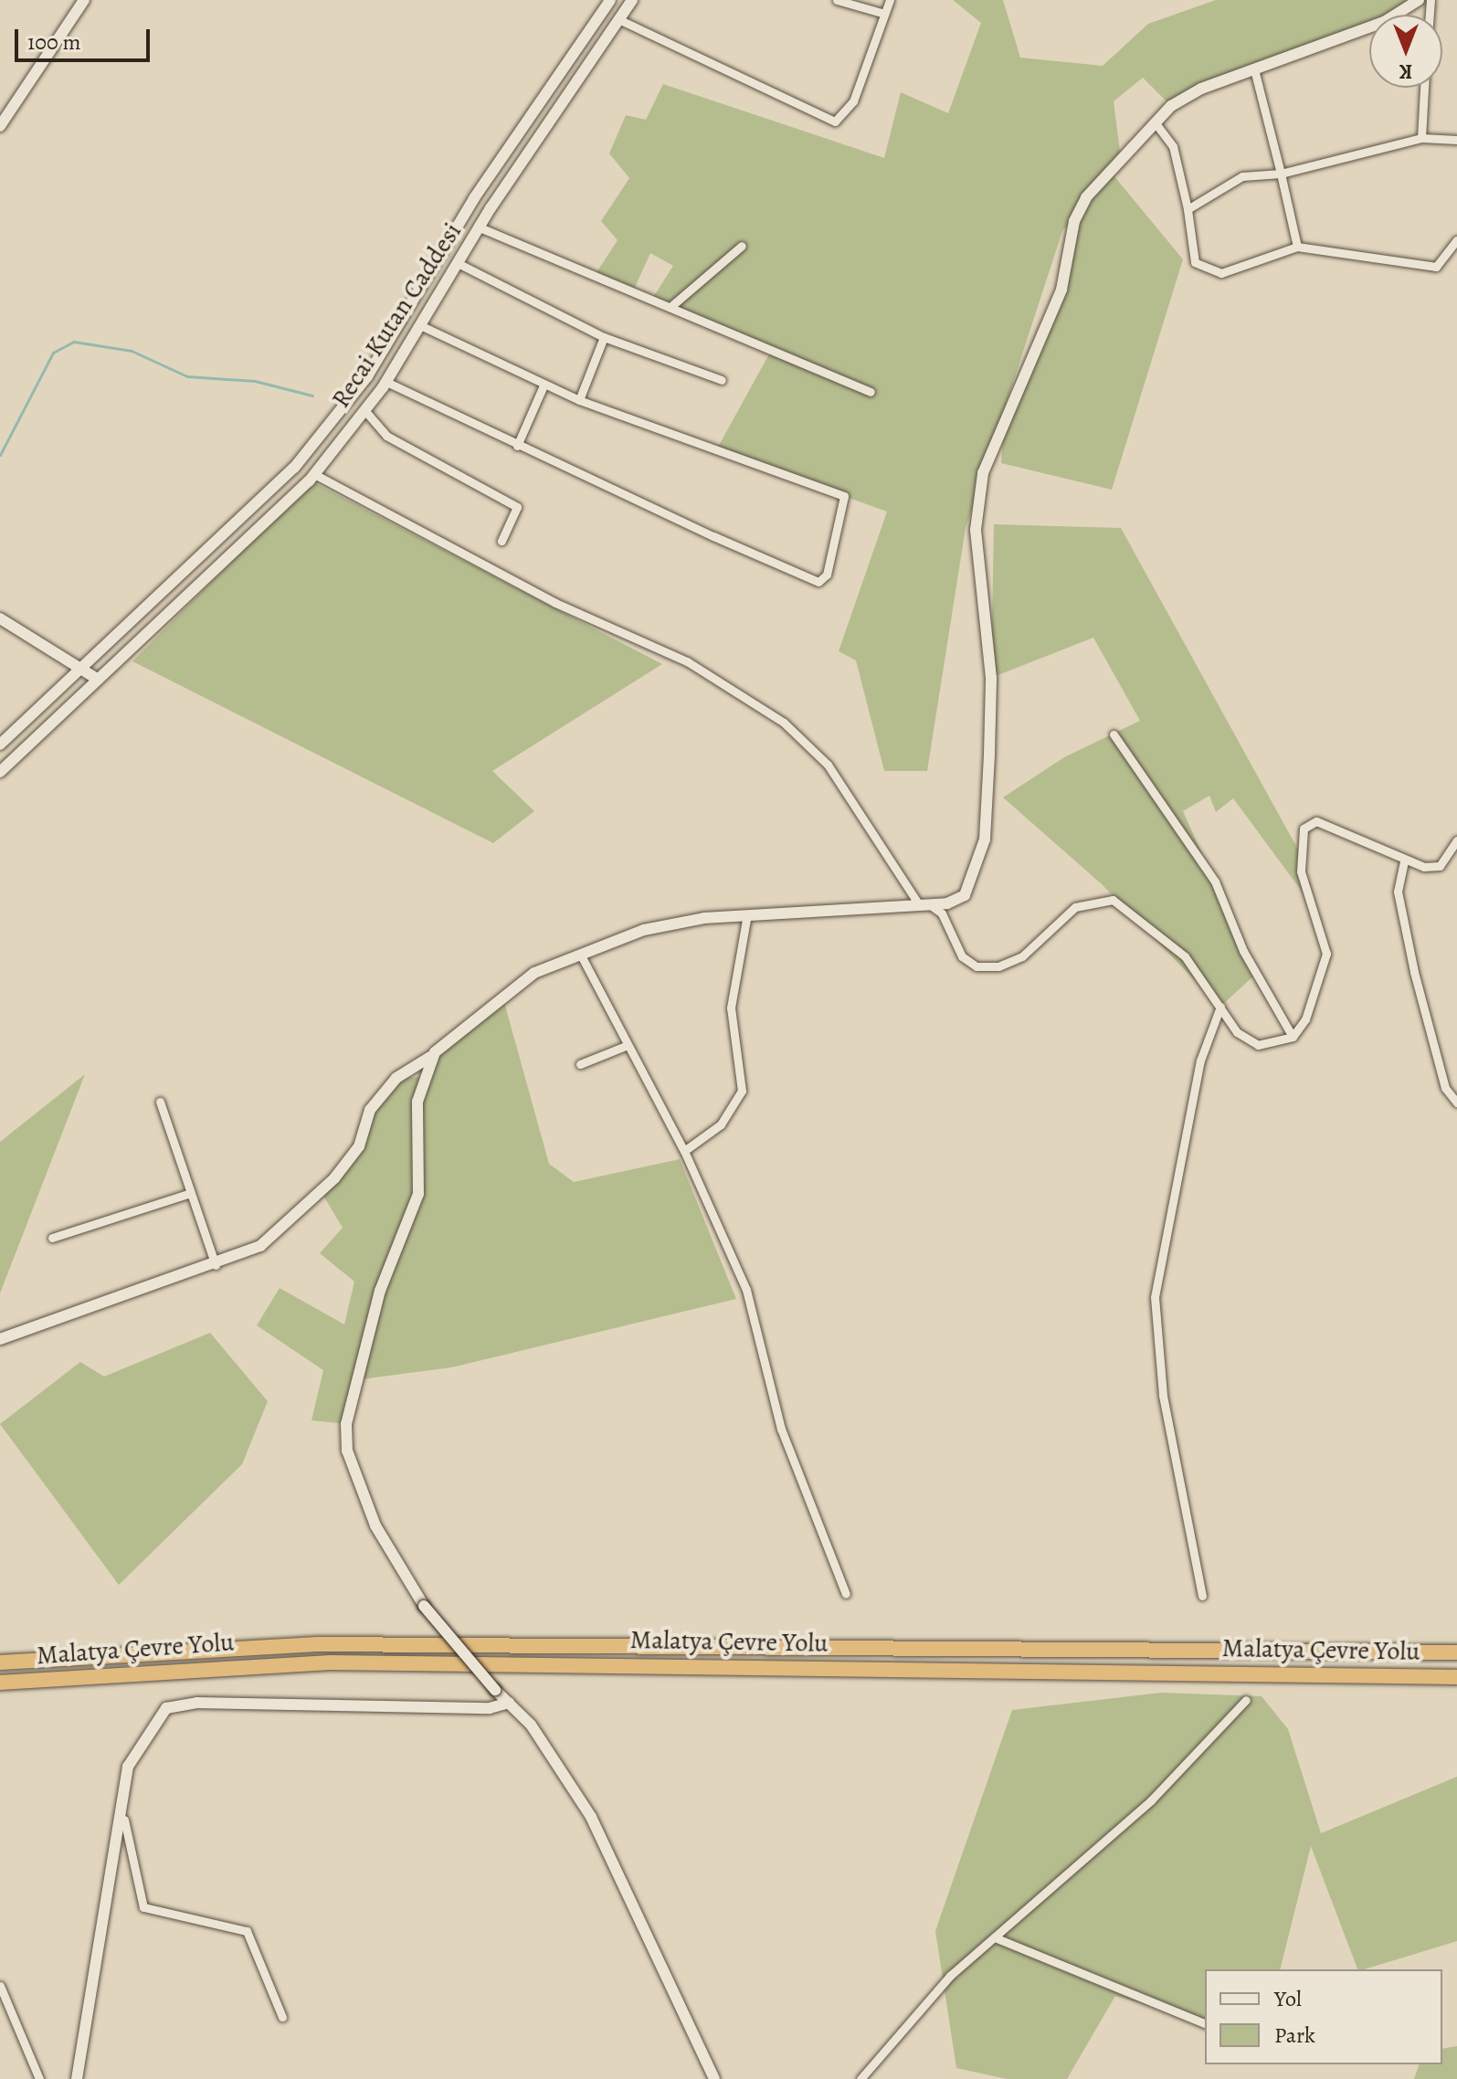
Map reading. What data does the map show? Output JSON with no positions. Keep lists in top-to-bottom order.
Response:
{
  "streets": {
    "highway": ["Malatya Çevre Yolu"],
    "street": ["Recai Kutan Caddesi"]
  },
  "legend": ["Yol", "Park"],
  "scale_bar": "100 m",
  "north": "bottom"
}
